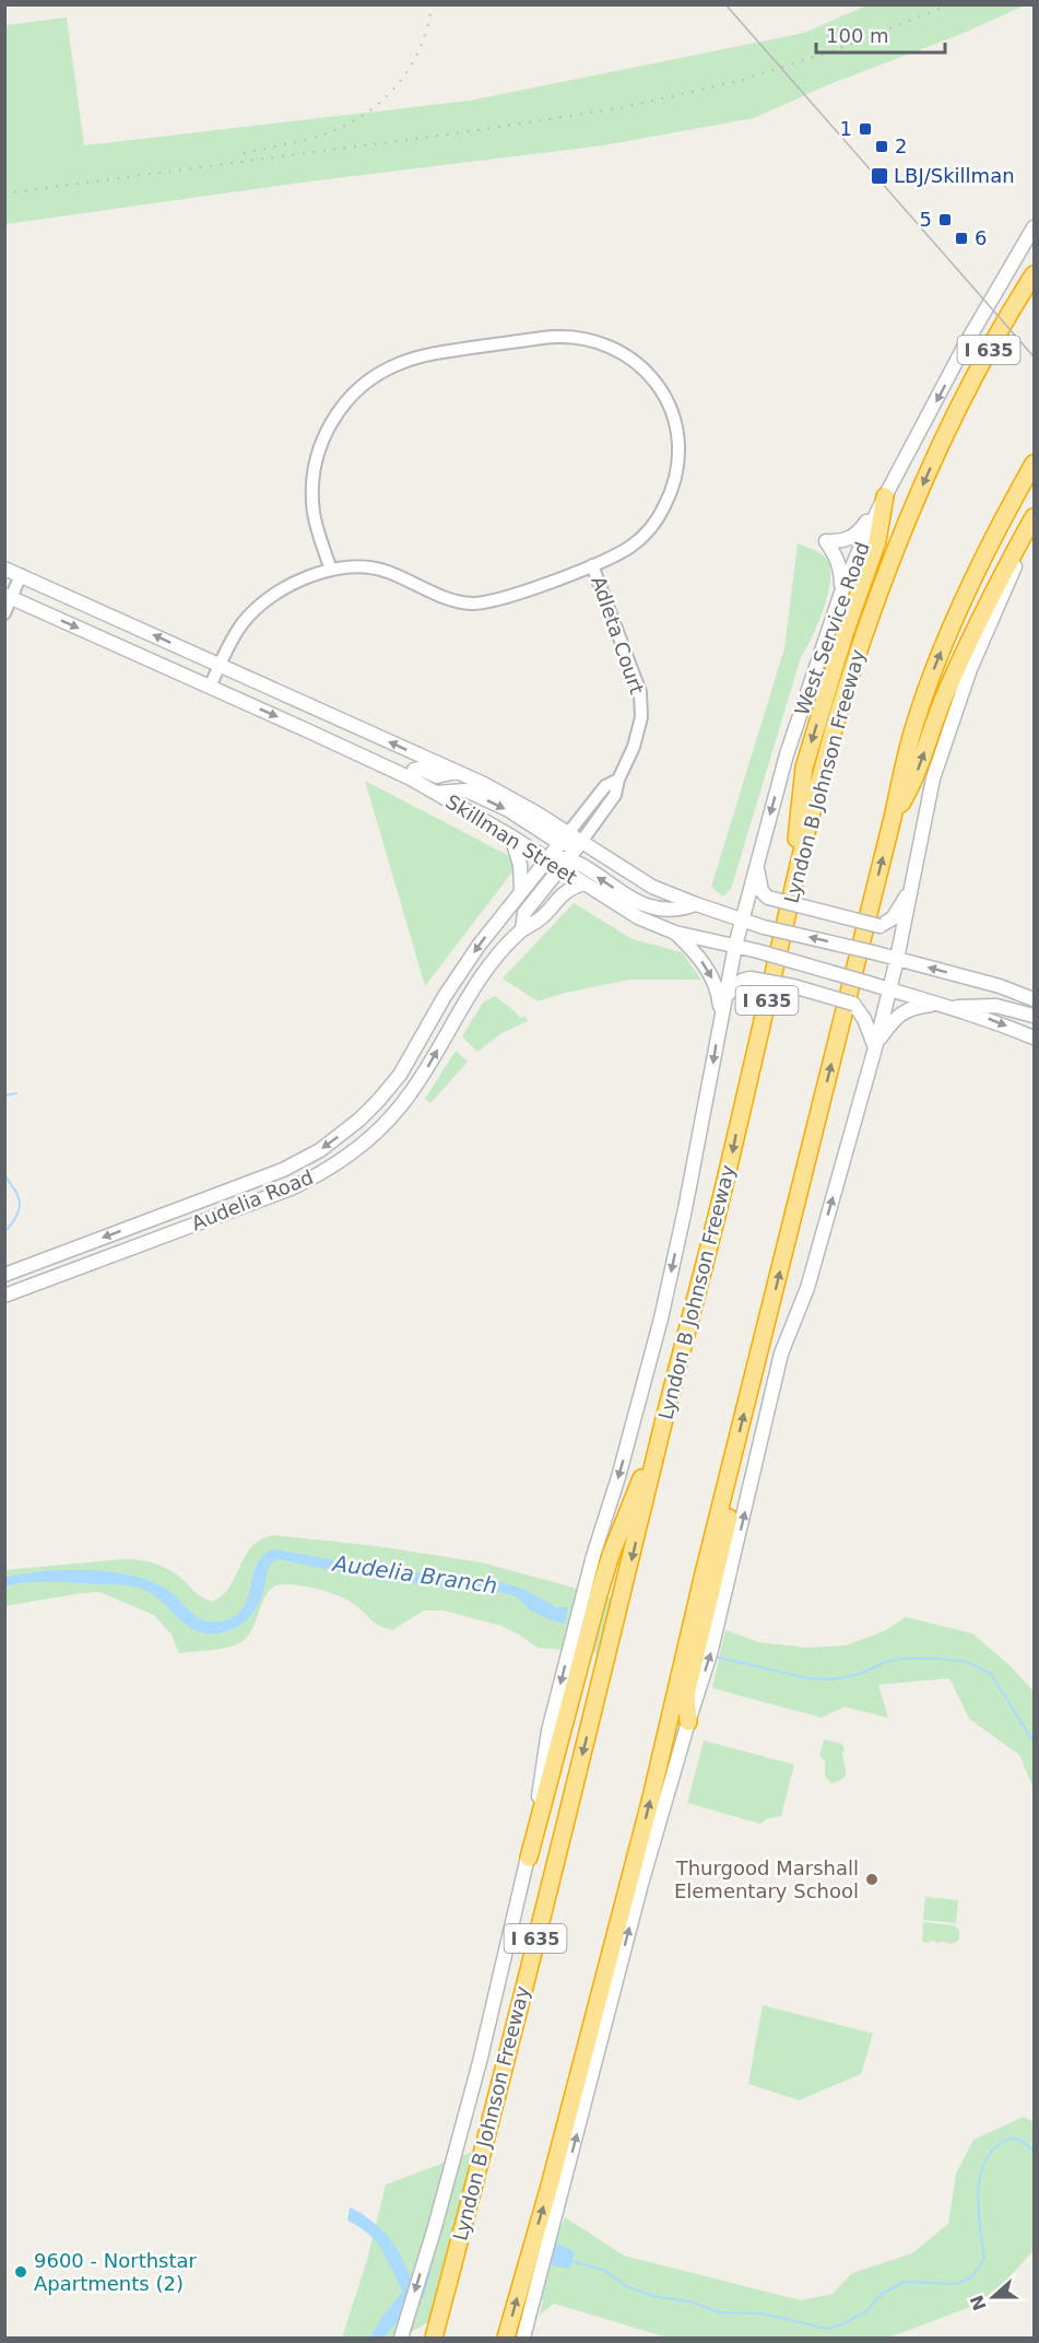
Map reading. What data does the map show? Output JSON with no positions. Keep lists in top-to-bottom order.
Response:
{
  "streets": {
    "highway": ["I 635", "Lyndon B Johnson Freeway"],
    "main road": ["West Service Road", "Skillman Street", "Audelia Road"],
    "street": ["Adleta Court"]
  },
  "crossings": [
    ["West Service Road", "Skillman Street"],
    ["Adleta Court", "Skillman Street"],
    ["Adleta Court", "Audelia Road"],
    ["Skillman Street", "Audelia Road"]
  ],
  "one_way": ["West Service Road"],
  "water": ["Audelia Branch"],
  "places": {
    "transit": [
      "1",
      "2",
      "LBJ/Skillman",
      "5",
      "6"
    ],
    "other": ["Thurgood Marshall Elementary School", "9600 - Northstar Apartments (2)"]
  },
  "scale_bar": "100 m",
  "north": "left"
}
